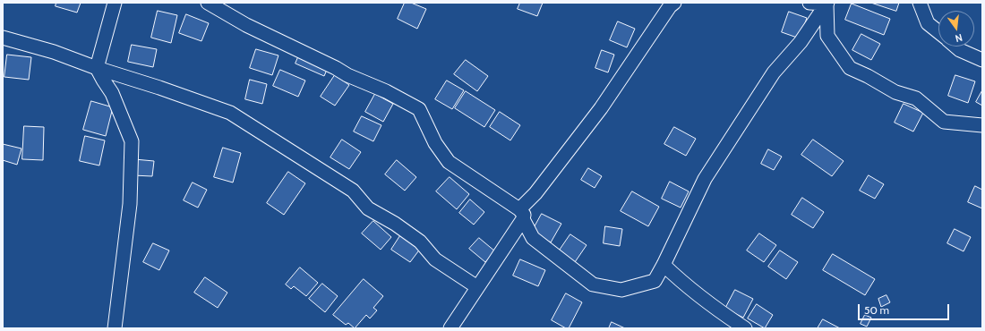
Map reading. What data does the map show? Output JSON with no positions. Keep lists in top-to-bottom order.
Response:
{
  "scale_bar": "50 m",
  "north": "bottom"
}
